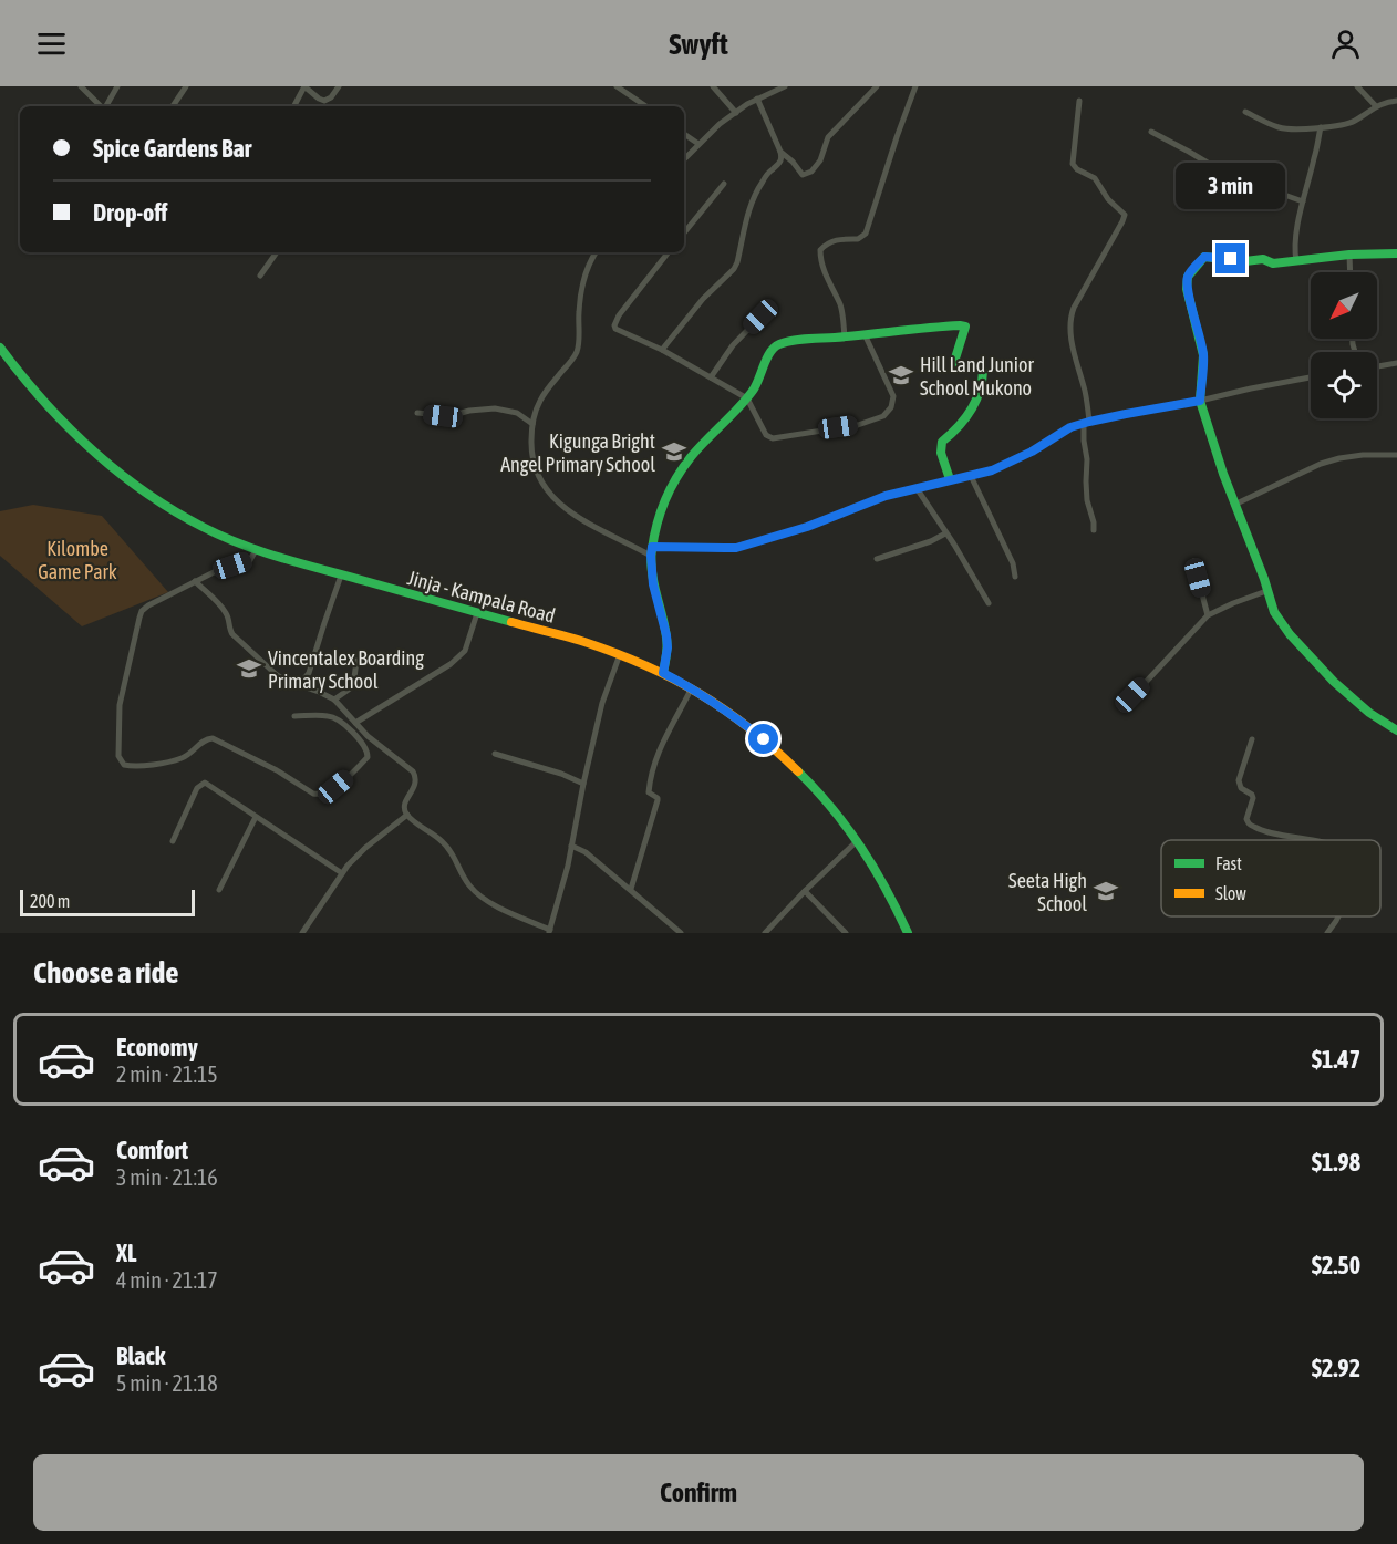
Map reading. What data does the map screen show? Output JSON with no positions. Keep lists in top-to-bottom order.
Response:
{
  "streets": {
    "main road": ["Jinja - Kampala Road"]
  },
  "parks": ["Kilombe Game Park"],
  "places": {
    "school or university": [
      "Hill Land Junior School Mukono",
      "Kigunga Bright Angel Primary School",
      "Vincentalex Boarding Primary School",
      "Seeta High School"
    ]
  },
  "legend": ["Fast", "Slow"],
  "scale_bar": "200 m",
  "north": "bottom left",
  "page": {
    "header": "Swyft",
    "banner": ["Spice Gardens Bar", "Drop-off"],
    "bubble": "3 min",
    "scale": "200 m",
    "heading": "Choose a ride",
    "list": [
      {
        "name": "Economy",
        "note": "2 min · 21:15",
        "value": "$1.47"
      },
      {
        "name": "Comfort",
        "note": "3 min · 21:16",
        "value": "$1.98"
      },
      {
        "name": "XL",
        "note": "4 min · 21:17",
        "value": "$2.50"
      },
      {
        "name": "Black",
        "note": "5 min · 21:18",
        "value": "$2.92"
      }
    ],
    "buttons": "Confirm"
  }
}
